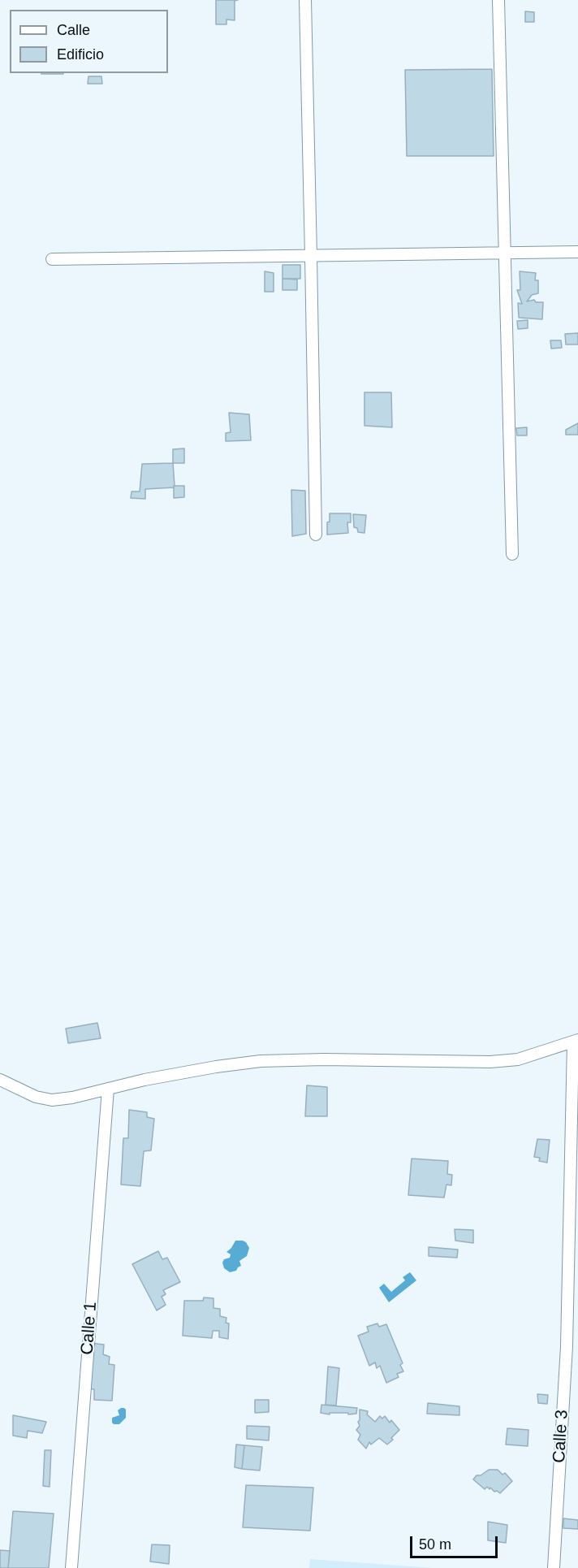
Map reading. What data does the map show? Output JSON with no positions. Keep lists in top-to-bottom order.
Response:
{
  "streets": {
    "street": ["Calle 1", "Calle 3"]
  },
  "legend": ["Calle", "Edificio"],
  "scale_bar": "50 m"
}
